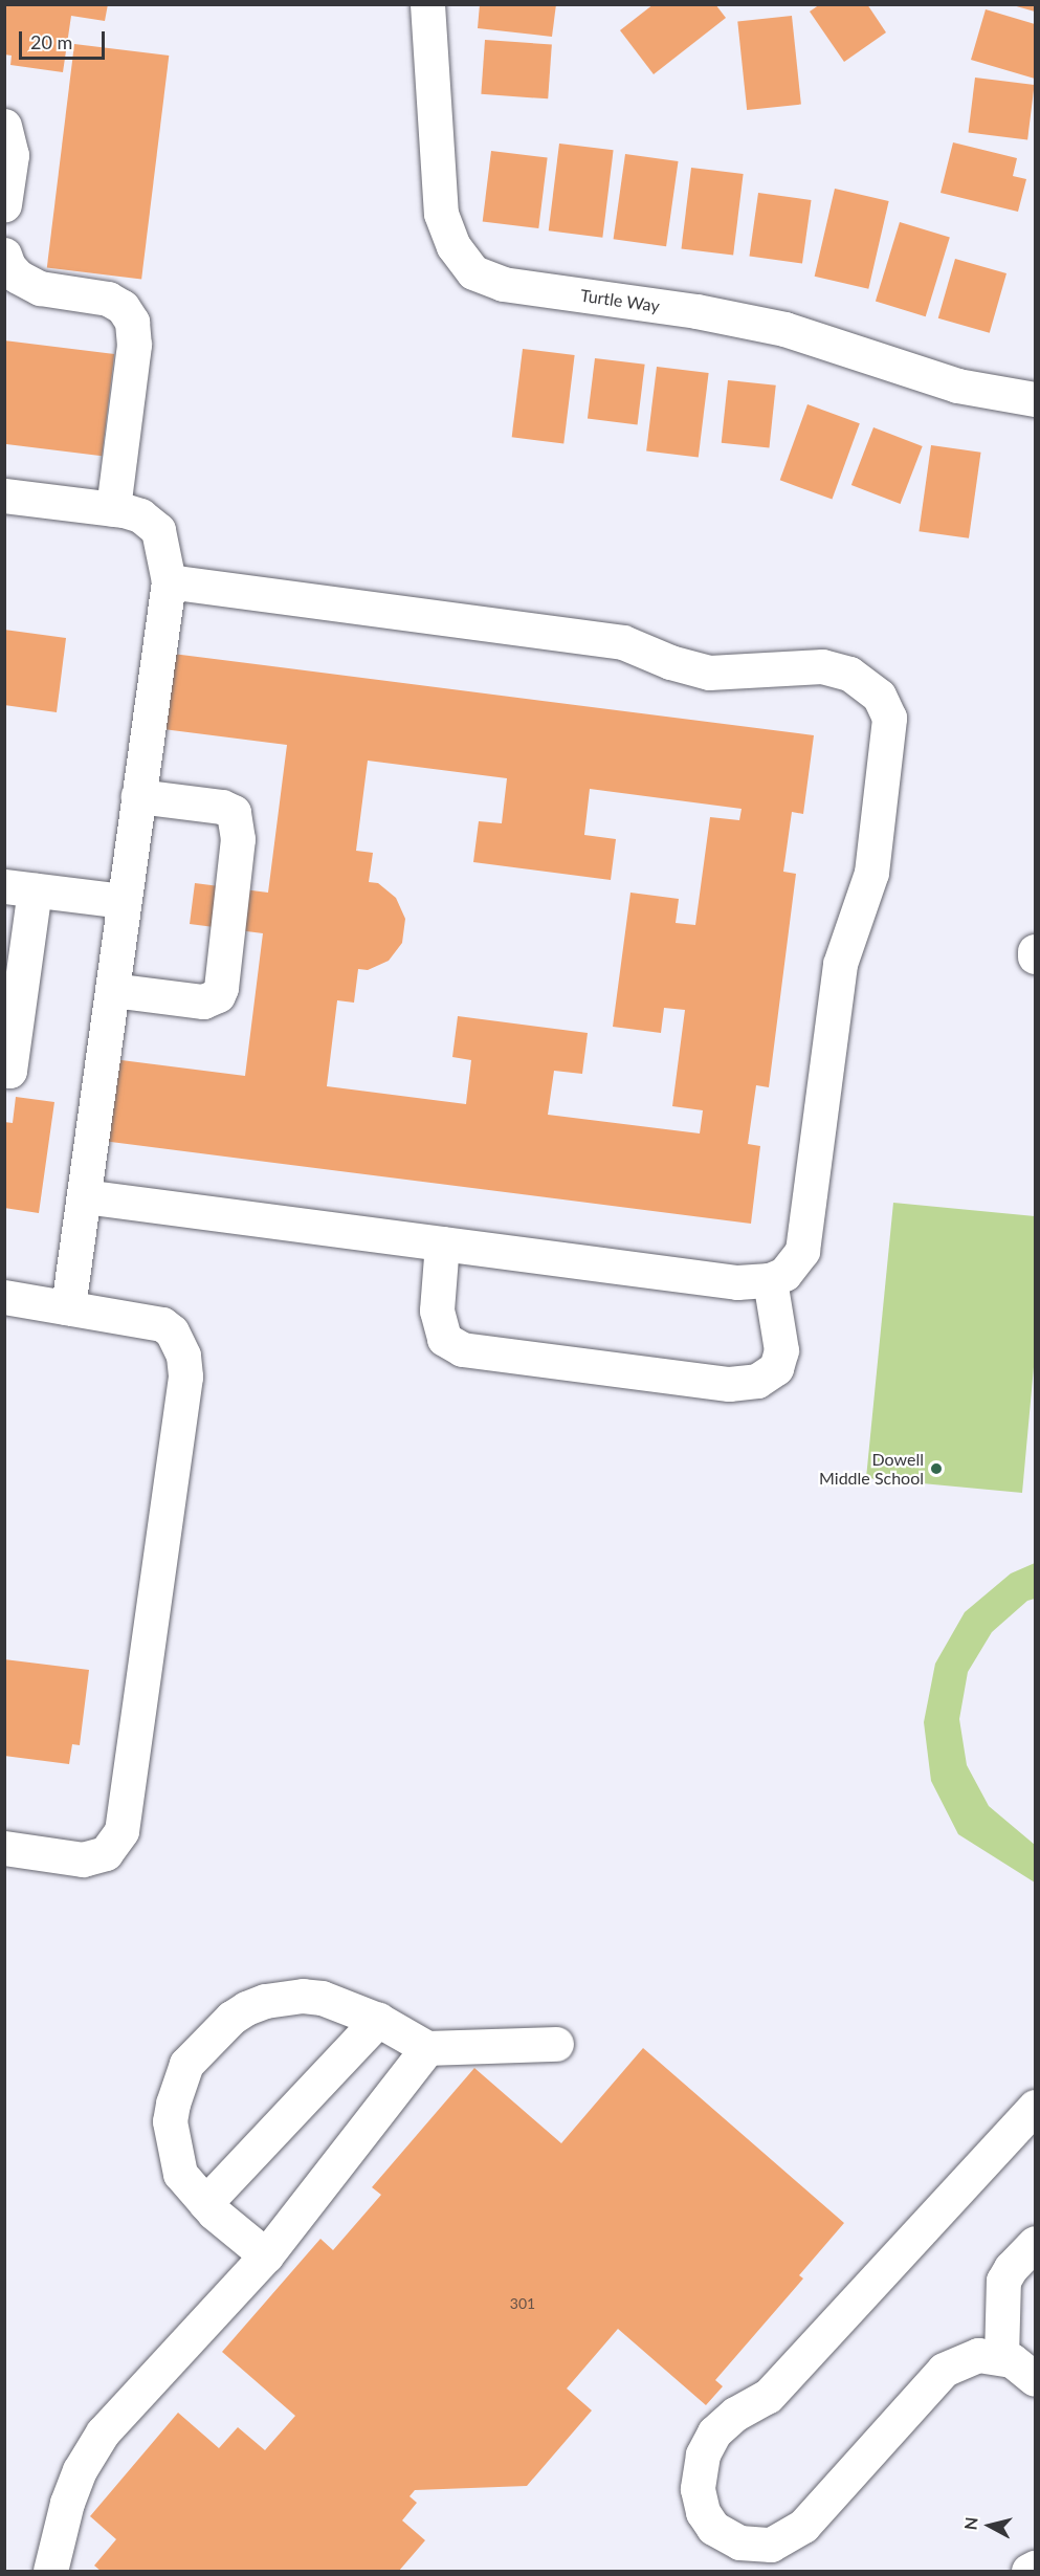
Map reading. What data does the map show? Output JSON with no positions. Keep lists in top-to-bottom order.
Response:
{
  "streets": {
    "street": ["Turtle Way"]
  },
  "places": ["Dowell Middle School"],
  "house_numbers": ["301"],
  "scale_bar": "20 m",
  "north": "left"
}
